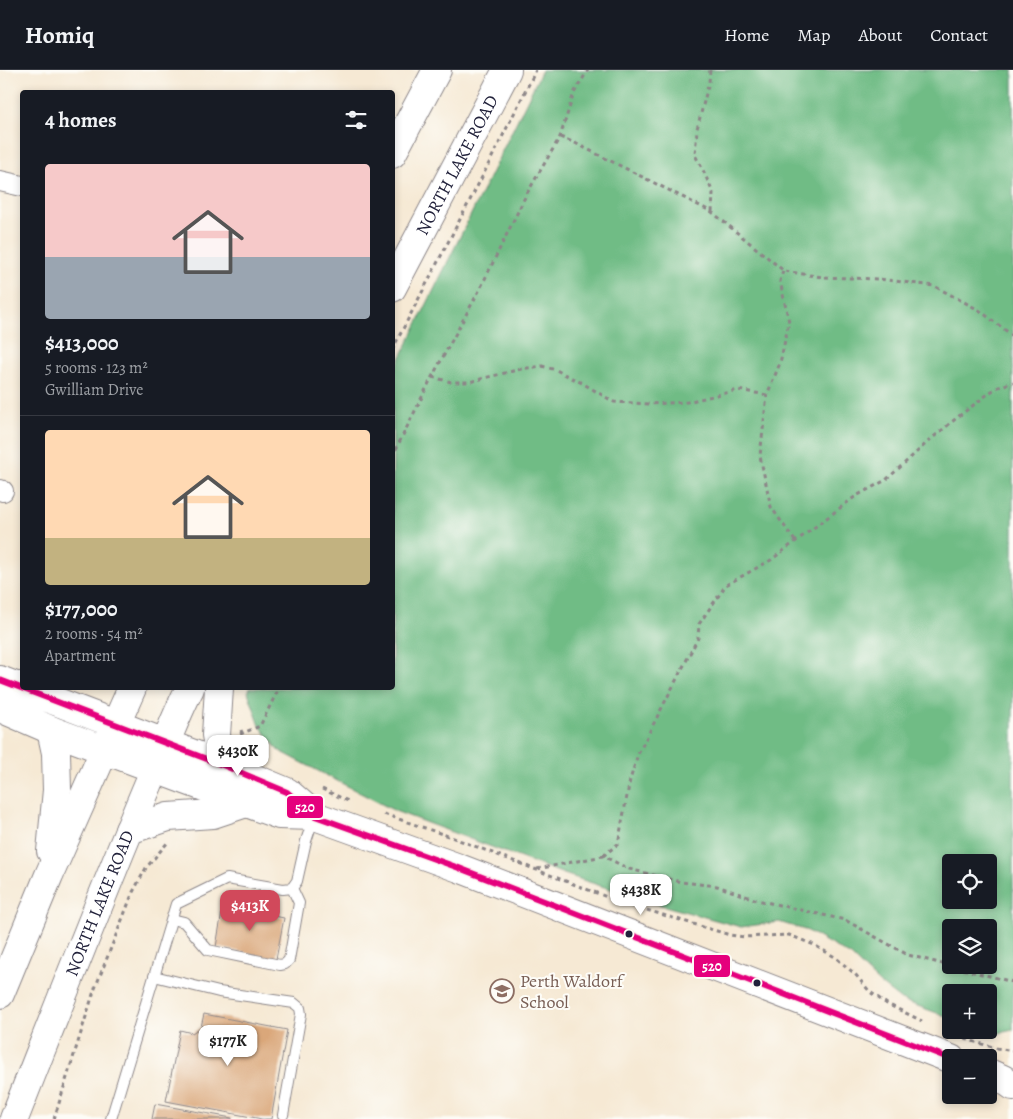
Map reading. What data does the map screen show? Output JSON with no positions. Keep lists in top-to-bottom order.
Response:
{
  "streets": {
    "main road": ["NORTH LAKE ROAD"]
  },
  "places": {
    "school or university": ["Perth Waldorf School"]
  },
  "lines": ["transit line 520"],
  "page": {
    "header": "Homiq",
    "nav": [
      "Home",
      "Map",
      "About",
      "Contact"
    ],
    "heading": "4 homes",
    "list": [
      {
        "name": "$413,000",
        "note": "5 rooms · 123 m² · Gwilliam Drive"
      },
      {
        "name": "$177,000",
        "note": "2 rooms · 54 m² · Apartment"
      }
    ],
    "price": [
      "$430K",
      "$438K",
      "$413K",
      "$177K"
    ],
    "map_buttons": ["+", "−"]
  }
}
